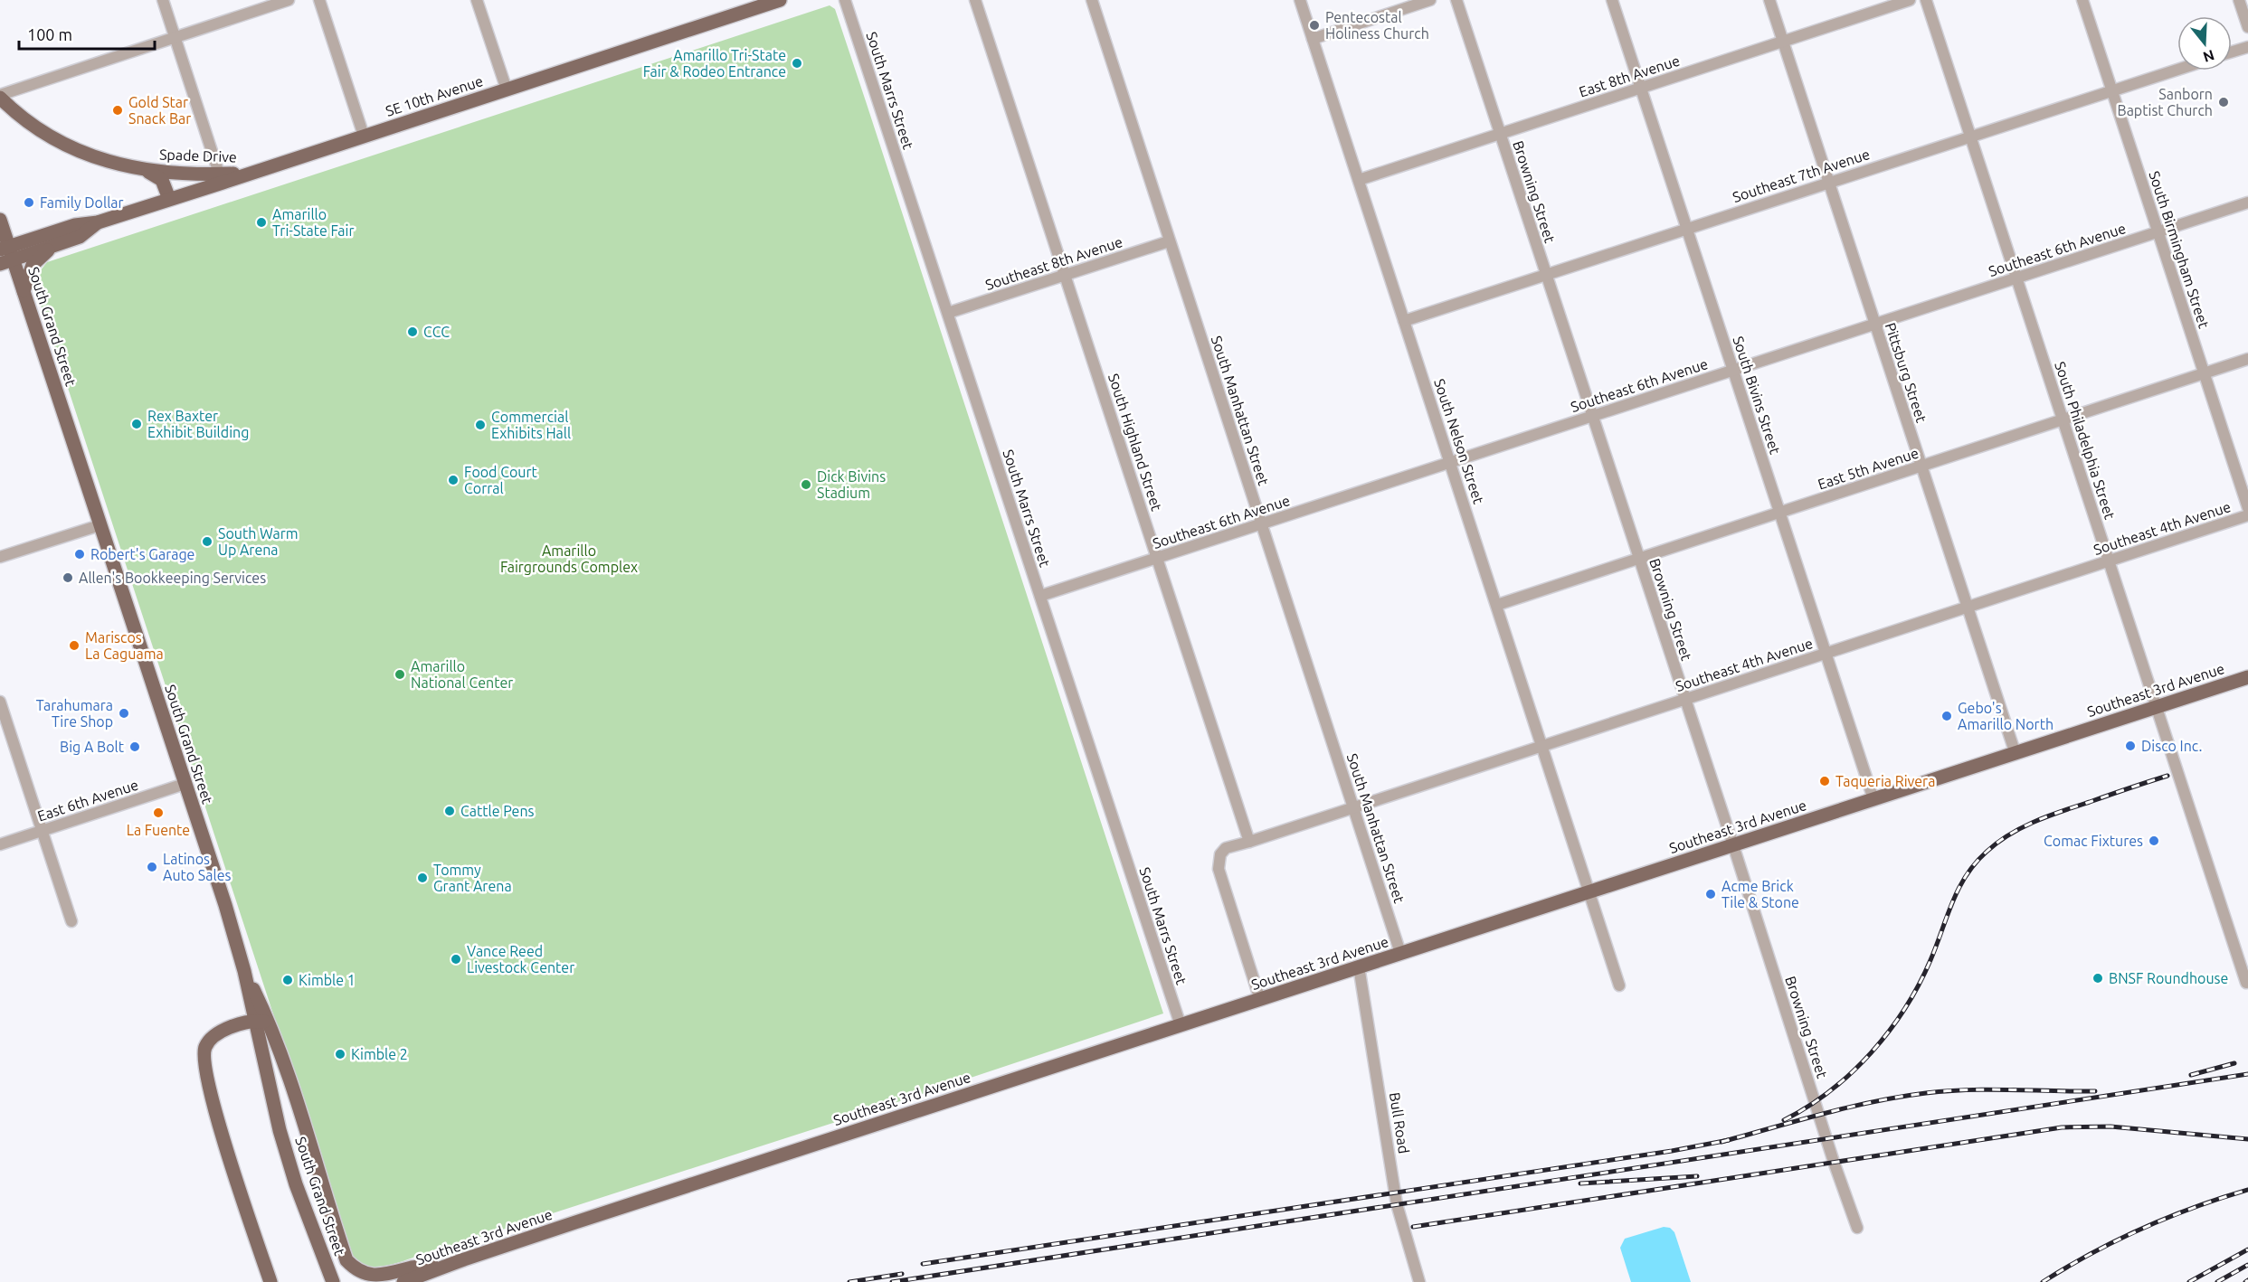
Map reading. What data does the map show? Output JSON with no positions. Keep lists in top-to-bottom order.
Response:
{
  "streets": {
    "main road": [
      "SE 10th Avenue",
      "Spade Drive",
      "South Grand Street",
      "Southeast 3rd Avenue"
    ],
    "street": [
      "East 8th Avenue",
      "South Marrs Street",
      "Southeast 7th Avenue",
      "Browning Street",
      "Southeast 6th Avenue",
      "South Birmingham Street",
      "Southeast 8th Avenue",
      "Pittsburg Street",
      "South Bivins Street",
      "South Manhattan Street",
      "South Philadelphia Street",
      "South Nelson Street",
      "South Highland Street",
      "East 5th Avenue",
      "Southeast 4th Avenue",
      "East 6th Avenue",
      "Bull Road"
    ]
  },
  "crossings": [
    ["East 8th Avenue", "Browning Street"],
    ["East 8th Avenue", "Pittsburg Street"],
    ["East 8th Avenue", "South Bivins Street"],
    ["East 8th Avenue", "South Nelson Street"],
    ["South Marrs Street", "Southeast 6th Avenue"],
    ["South Marrs Street", "Southeast 8th Avenue"],
    ["South Marrs Street", "Southeast 3rd Avenue"],
    ["SE 10th Avenue", "Spade Drive"],
    ["Southeast 7th Avenue", "Browning Street"],
    ["Southeast 7th Avenue", "South Birmingham Street"],
    ["Southeast 7th Avenue", "Pittsburg Street"],
    ["Southeast 7th Avenue", "South Bivins Street"],
    ["Southeast 7th Avenue", "South Philadelphia Street"],
    ["Southeast 7th Avenue", "South Nelson Street"],
    ["Browning Street", "Southeast 6th Avenue"],
    ["Browning Street", "East 5th Avenue"],
    ["Browning Street", "Southeast 4th Avenue"],
    ["Browning Street", "Southeast 3rd Avenue"],
    ["Southeast 6th Avenue", "South Birmingham Street"],
    ["Southeast 6th Avenue", "Pittsburg Street"],
    ["Southeast 6th Avenue", "South Bivins Street"],
    ["Southeast 6th Avenue", "South Manhattan Street"],
    ["Southeast 6th Avenue", "South Philadelphia Street"],
    ["Southeast 6th Avenue", "South Nelson Street"],
    ["Southeast 6th Avenue", "South Highland Street"],
    ["South Birmingham Street", "East 5th Avenue"],
    ["Southeast 8th Avenue", "South Manhattan Street"],
    ["Southeast 8th Avenue", "South Highland Street"],
    ["South Grand Street", "East 6th Avenue"],
    ["Pittsburg Street", "East 5th Avenue"],
    ["Pittsburg Street", "Southeast 4th Avenue"],
    ["Pittsburg Street", "Southeast 3rd Avenue"],
    ["South Bivins Street", "East 5th Avenue"],
    ["South Bivins Street", "Southeast 4th Avenue"],
    ["South Bivins Street", "Southeast 3rd Avenue"],
    ["South Manhattan Street", "Southeast 4th Avenue"],
    ["South Manhattan Street", "Southeast 3rd Avenue"],
    ["South Philadelphia Street", "East 5th Avenue"],
    ["South Philadelphia Street", "Southeast 4th Avenue"],
    ["South Philadelphia Street", "Southeast 3rd Avenue"],
    ["South Nelson Street", "East 5th Avenue"],
    ["South Nelson Street", "Southeast 4th Avenue"],
    ["South Nelson Street", "Southeast 3rd Avenue"],
    ["South Highland Street", "Southeast 4th Avenue"],
    ["Southeast 3rd Avenue", "Bull Road"]
  ],
  "parks": ["Amarillo Fairgrounds Complex"],
  "places": [
    "Pentecostal Holiness Church",
    "Amarillo Tri-State Fair & Rodeo Entrance",
    "Sanborn Baptist Church",
    "Gold Star Snack Bar",
    "Family Dollar",
    "Amarillo Tri-State Fair",
    "CCC",
    "Rex Baxter Exhibit Building",
    "Commercial Exhibits Hall",
    "Food Court Corral",
    "Dick Bivins Stadium",
    "South Warm Up Arena",
    "Robert's Garage",
    "Allen's Bookkeeping Services",
    "Mariscos La Caguama",
    "Amarillo National Center",
    "Tarahumara Tire Shop",
    "Gebo's Amarillo North",
    "Disco Inc.",
    "Big A Bolt",
    "Taqueria Rivera",
    "Cattle Pens",
    "La Fuente",
    "Comac Fixtures",
    "Latinos Auto Sales",
    "Tommy Grant Arena",
    "Acme Brick Tile & Stone",
    "Vance Reed Livestock Center",
    "BNSF Roundhouse",
    "Kimble 1",
    "Kimble 2"
  ],
  "scale_bar": "100 m",
  "north": "bottom"
}
